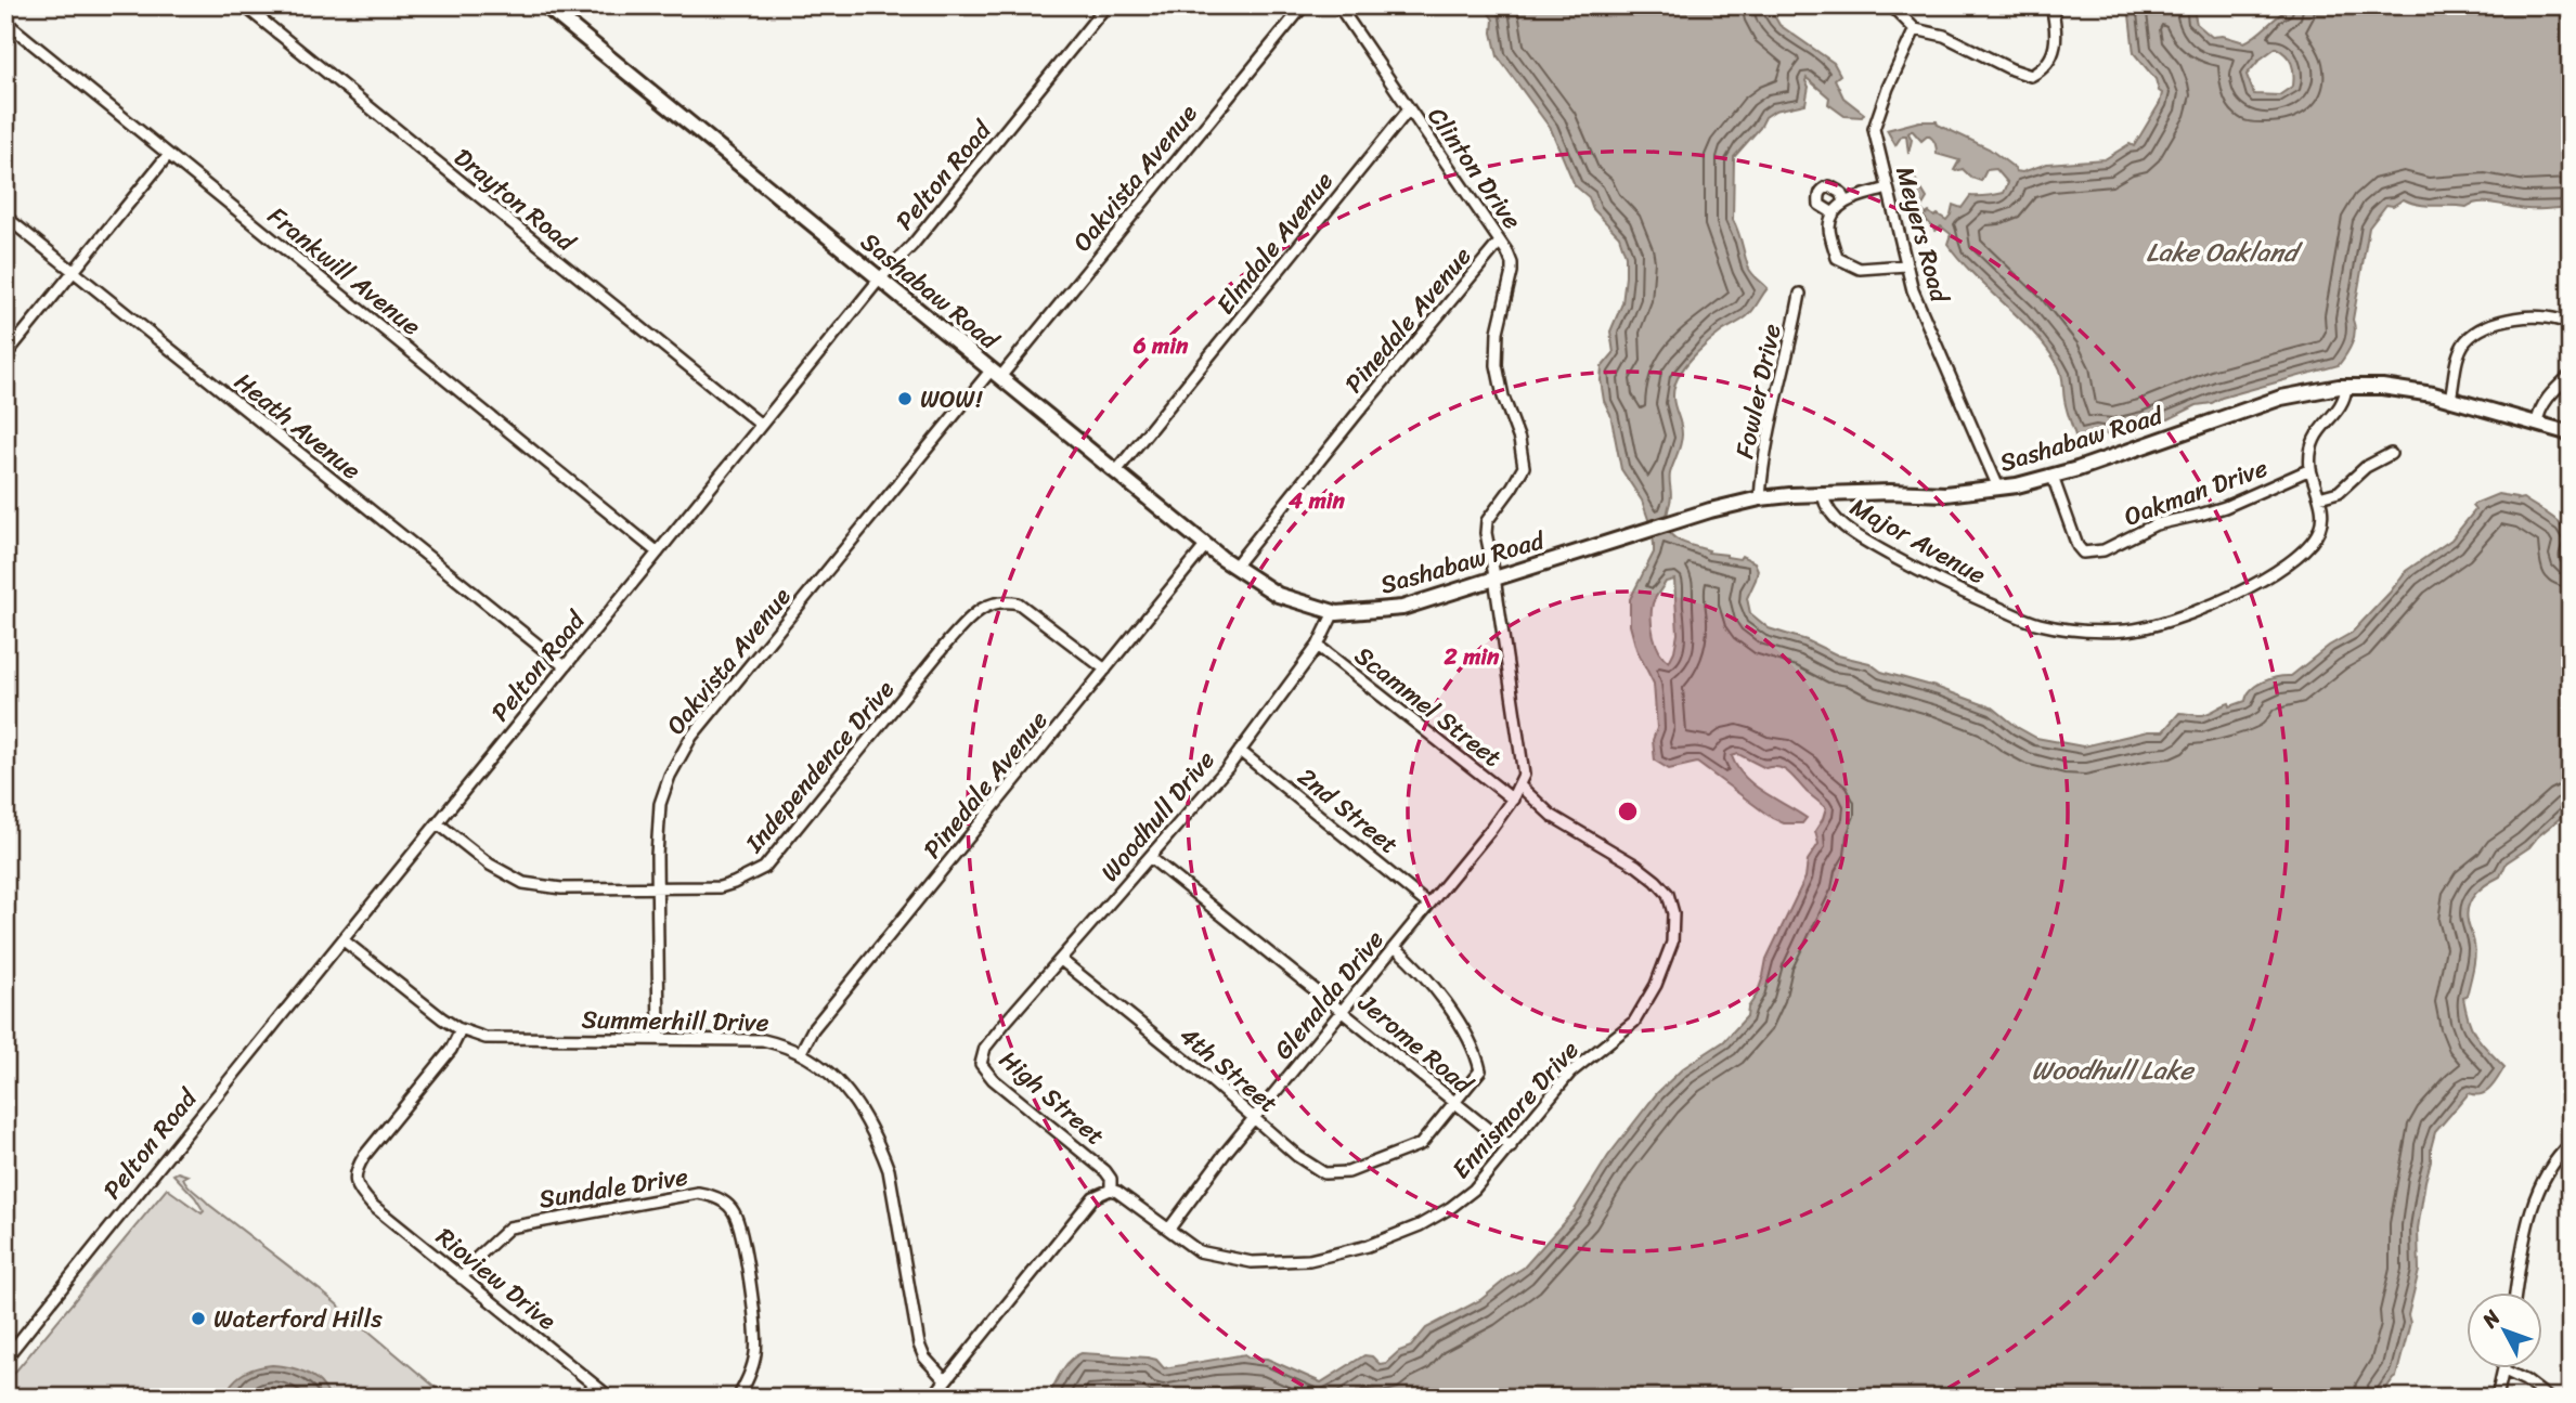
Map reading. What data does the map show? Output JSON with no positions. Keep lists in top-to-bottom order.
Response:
{
  "streets": {
    "street": [
      "Clinton Drive",
      "Pelton Road",
      "Oakvista Avenue",
      "Drayton Road",
      "Meyers Road",
      "Elmdale Avenue",
      "Frankwill Avenue",
      "Sashabaw Road",
      "Pinedale Avenue",
      "Fowler Drive",
      "Heath Avenue",
      "Oakman Drive",
      "Major Avenue",
      "Scammel Street",
      "Independence Drive",
      "2nd Street",
      "Woodhull Drive",
      "Glenalda Drive",
      "Summerhill Drive",
      "Jerome Road",
      "4th Street",
      "High Street",
      "Ennismore Drive",
      "Sundale Drive",
      "Rioview Drive"
    ]
  },
  "crossings": [
    ["Clinton Drive", "Elmdale Avenue"],
    ["Clinton Drive", "Sashabaw Road"],
    ["Clinton Drive", "Pinedale Avenue"],
    ["Clinton Drive", "Glenalda Drive"],
    ["Clinton Drive", "Ennismore Drive"],
    ["Pelton Road", "Drayton Road"],
    ["Pelton Road", "Frankwill Avenue"],
    ["Pelton Road", "Sashabaw Road"],
    ["Pelton Road", "Heath Avenue"],
    ["Pelton Road", "Independence Drive"],
    ["Pelton Road", "Summerhill Drive"],
    ["Oakvista Avenue", "Sashabaw Road"],
    ["Oakvista Avenue", "Independence Drive"],
    ["Oakvista Avenue", "Summerhill Drive"],
    ["Meyers Road", "Sashabaw Road"],
    ["Elmdale Avenue", "Sashabaw Road"],
    ["Sashabaw Road", "Pinedale Avenue"],
    ["Sashabaw Road", "Fowler Drive"],
    ["Sashabaw Road", "Oakman Drive"],
    ["Sashabaw Road", "Major Avenue"],
    ["Sashabaw Road", "Woodhull Drive"],
    ["Pinedale Avenue", "Independence Drive"],
    ["Pinedale Avenue", "Summerhill Drive"],
    ["Oakman Drive", "Major Avenue"],
    ["Scammel Street", "Woodhull Drive"],
    ["Scammel Street", "Glenalda Drive"],
    ["2nd Street", "Woodhull Drive"],
    ["2nd Street", "Glenalda Drive"],
    ["Woodhull Drive", "Jerome Road"],
    ["Woodhull Drive", "4th Street"],
    ["Woodhull Drive", "High Street"],
    ["Glenalda Drive", "Jerome Road"],
    ["Glenalda Drive", "4th Street"],
    ["Glenalda Drive", "Ennismore Drive"],
    ["Summerhill Drive", "Rioview Drive"],
    ["Jerome Road", "4th Street"],
    ["Jerome Road", "Ennismore Drive"],
    ["High Street", "Ennismore Drive"],
    ["Sundale Drive", "Rioview Drive"]
  ],
  "water": ["Lake Oakland", "Woodhull Lake"],
  "places": ["WOW!", "Waterford Hills"],
  "north": "top left",
  "rings": ["6 min", "4 min", "2 min"]
}
